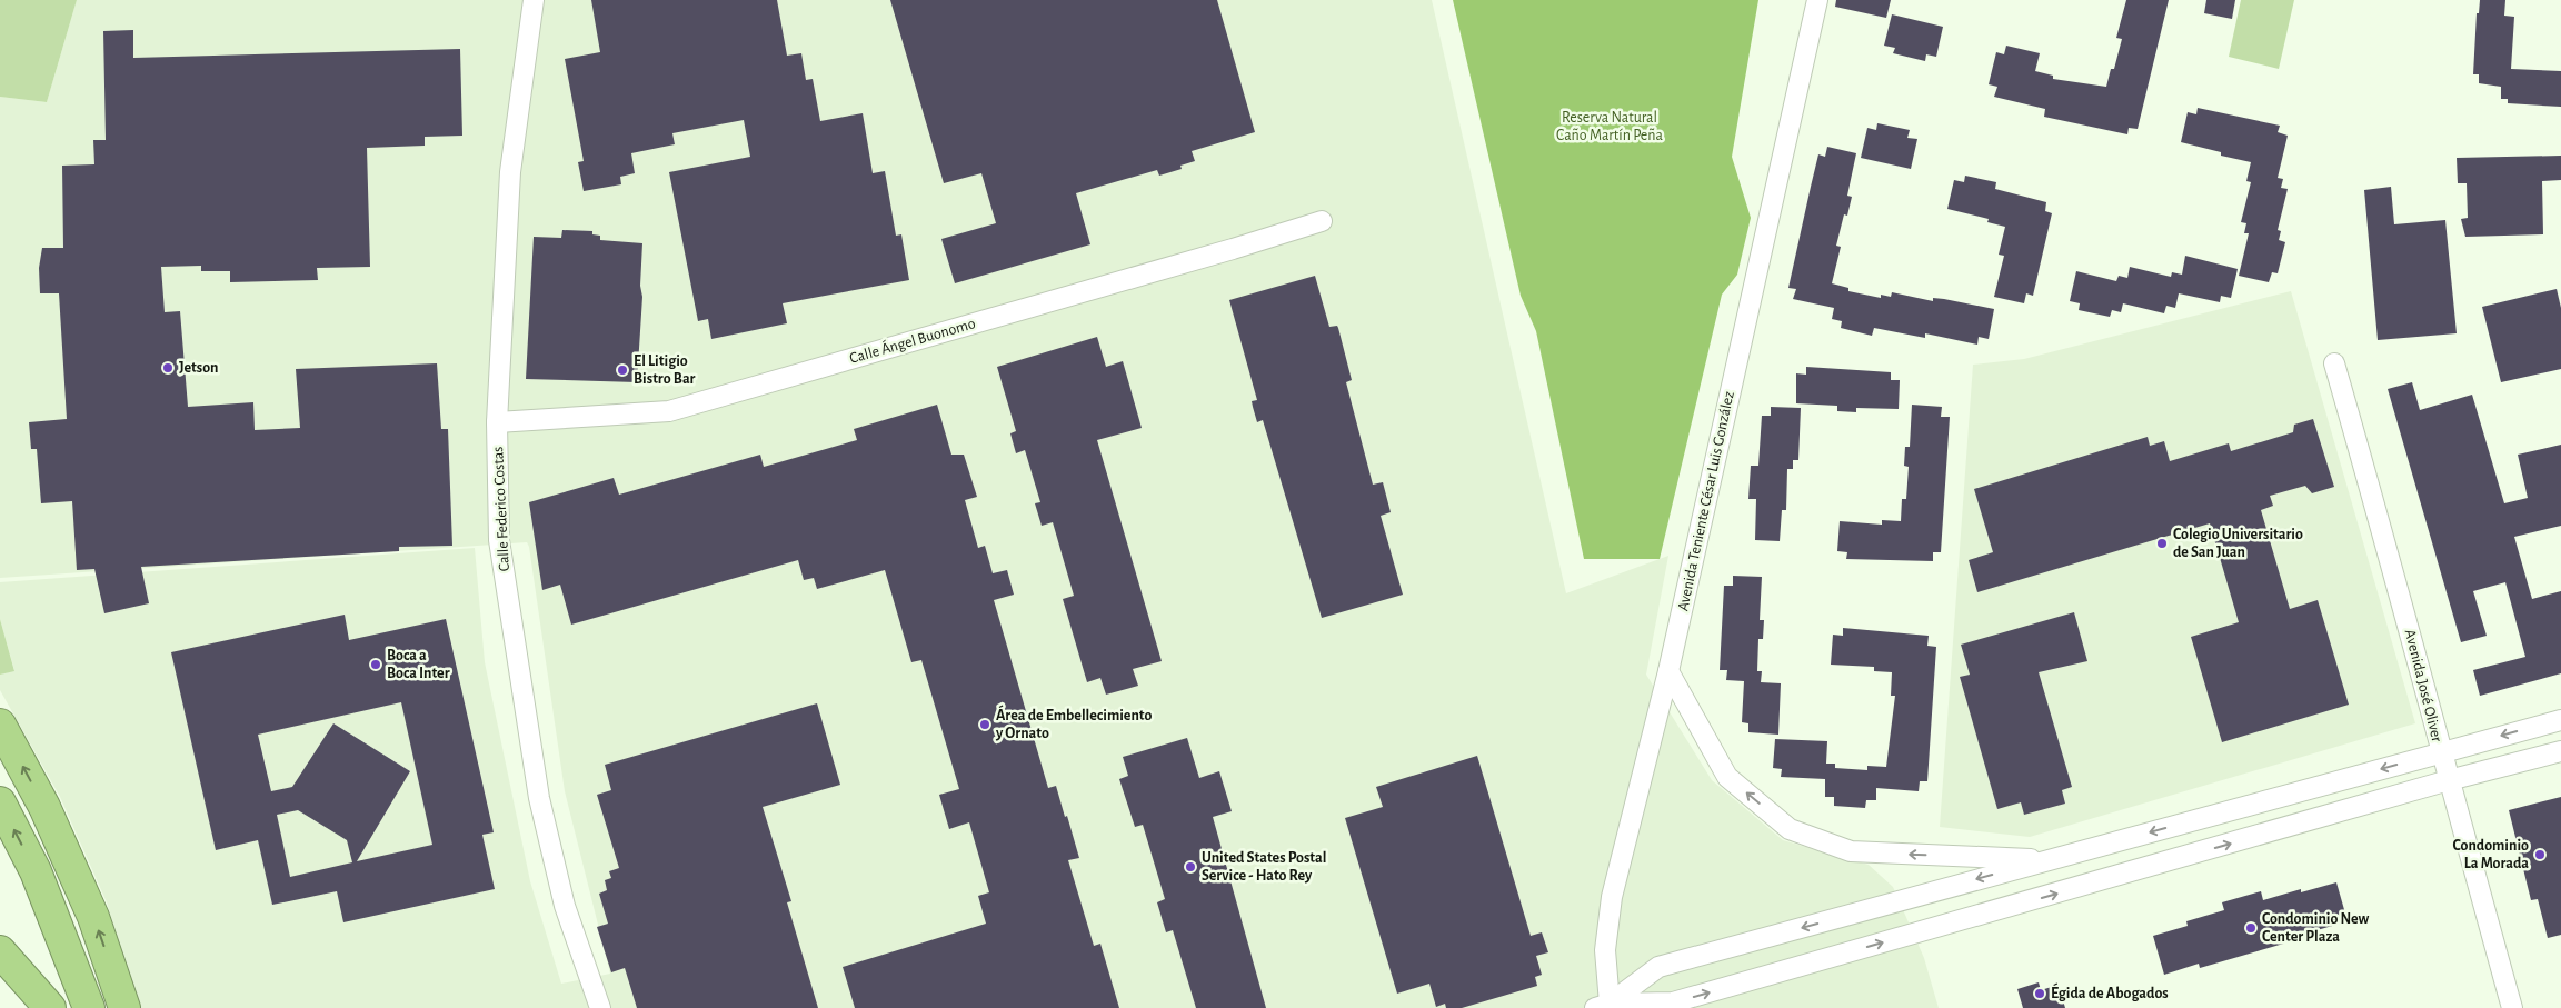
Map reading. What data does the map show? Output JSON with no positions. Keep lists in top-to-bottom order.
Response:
{
  "streets": {
    "street": [
      "Calle Ángel Buonomo",
      "Avenida Teniente César Luis González",
      "Calle Federico Costas",
      "Avenida José Oliver"
    ]
  },
  "crossings": [
    ["Calle Ángel Buonomo", "Calle Federico Costas"]
  ],
  "parks": ["Reserva Natural Caño Martín Peña"],
  "places": [
    "Jetson",
    "El Litigio Bistro Bar",
    "Colegio Universitario de San Juan",
    "Boca a Boca Inter",
    "Área de Embellecimiento y Ornato",
    "Condominio La Morada",
    "United States Postal Service - Hato Rey",
    "Condominio New Center Plaza",
    "Égida de Abogados"
  ]
}
